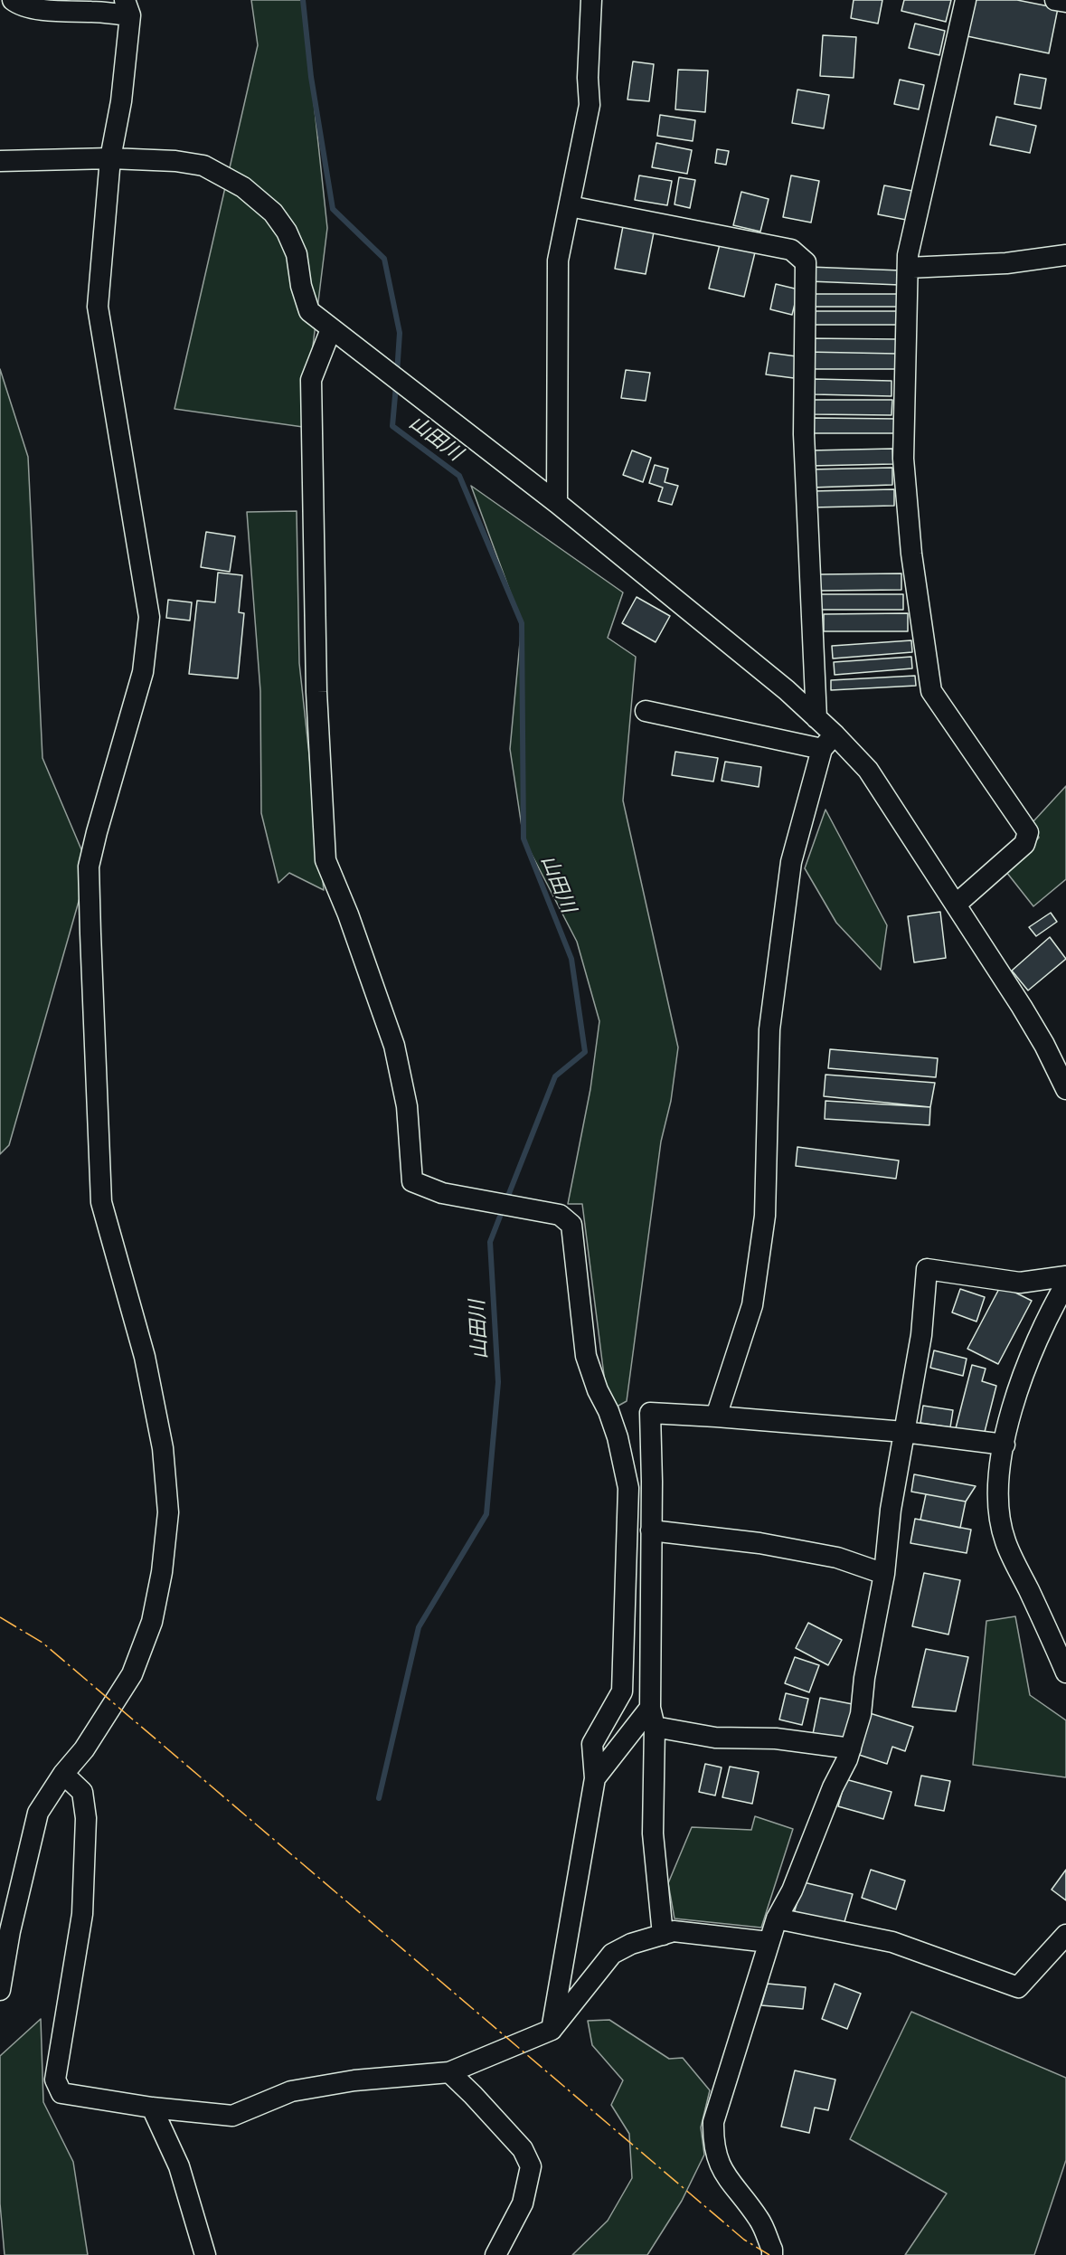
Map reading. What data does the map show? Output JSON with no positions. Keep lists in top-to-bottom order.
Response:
{
  "water": ["山田川"]
}
